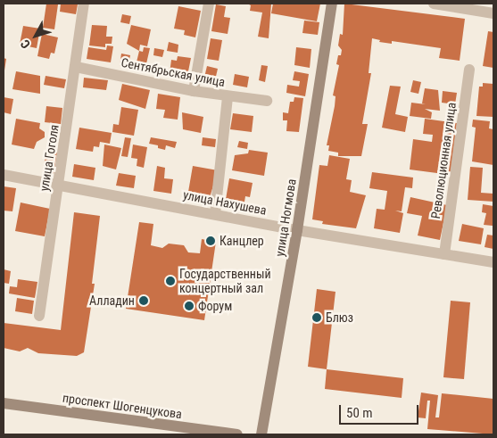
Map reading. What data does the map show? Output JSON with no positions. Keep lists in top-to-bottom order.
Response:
{
  "streets": {
    "street": [
      "Сентябрьская улица",
      "улица Гоголя",
      "Революционная улица",
      "улица Нахушева",
      "улица Ногмова",
      "проспект Шогенцукова"
    ]
  },
  "crossings": [
    ["Сентябрьская улица", "улица Гоголя"],
    ["улица Гоголя", "улица Нахушева"],
    ["Революционная улица", "улица Нахушева"],
    ["улица Нахушева", "улица Ногмова"]
  ],
  "places": [
    "Канцлер",
    "Государственный концертный зал",
    "Алладин",
    "Форум",
    "Блюз"
  ],
  "scale_bar": "50 m",
  "north": "bottom left"
}
